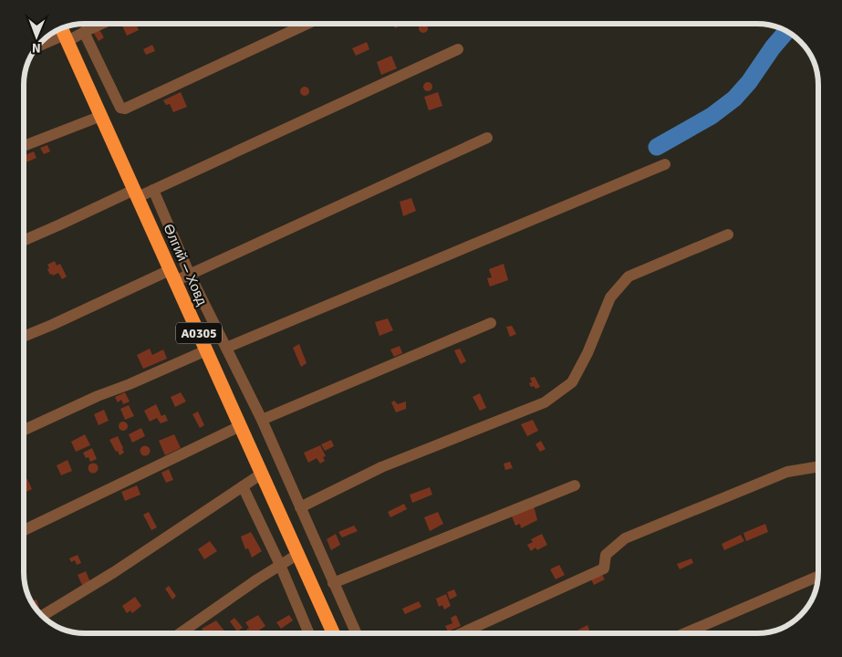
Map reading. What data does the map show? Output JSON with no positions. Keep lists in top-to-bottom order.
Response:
{
  "streets": {
    "highway": ["Өлгий — Ховд", "A0305"]
  },
  "north": "bottom"
}
